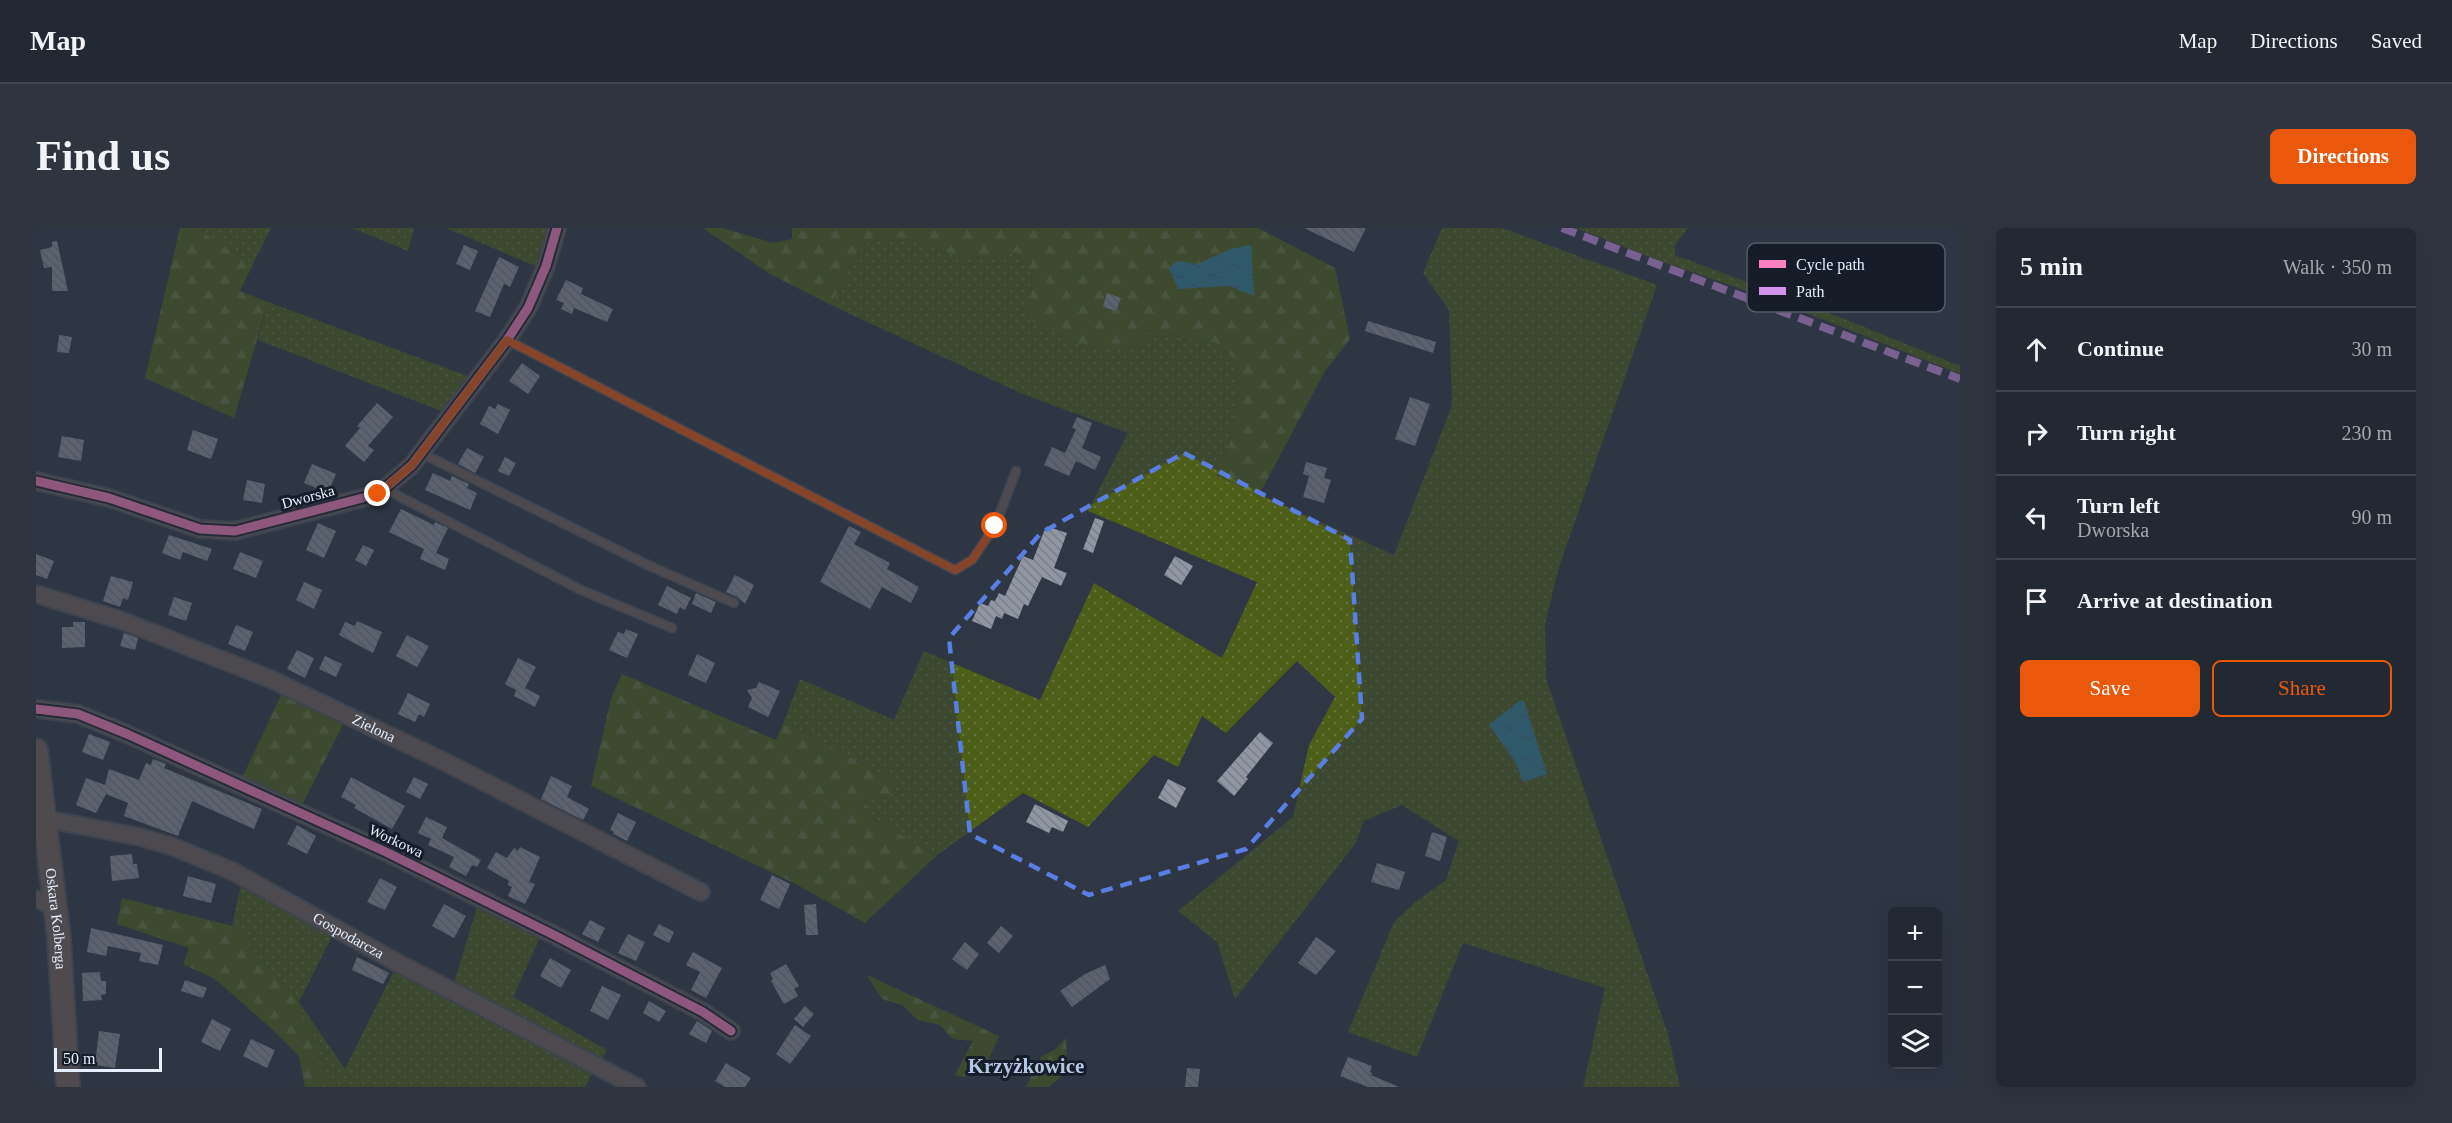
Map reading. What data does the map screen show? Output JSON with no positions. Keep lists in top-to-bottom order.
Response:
{
  "streets": {
    "main road": ["Oskara Kolberga"],
    "street": [
      "Dworska",
      "Zielona",
      "Workowa",
      "Gospodarcza"
    ]
  },
  "crossings": [
    ["Oskara Kolberga", "Gospodarcza"]
  ],
  "districts": ["Krzyżkowice"],
  "legend": ["Cycle path", "Path"],
  "scale_bar": "50 m",
  "page": {
    "header": "Map",
    "nav": ["Map", "Directions", "Saved"],
    "buttons": [
      "Directions",
      ["Save", "Share"]
    ],
    "title": "Find us",
    "heading": ["5 min", "Walk · 350 m"],
    "list": [
      ["Continue", "30 m"],
      ["Turn right", "230 m"],
      ["Turn left", "Dworska", "90 m"],
      "Arrive at destination"
    ],
    "map_buttons": ["+", "−"],
    "scale": "50 m"
  }
}
